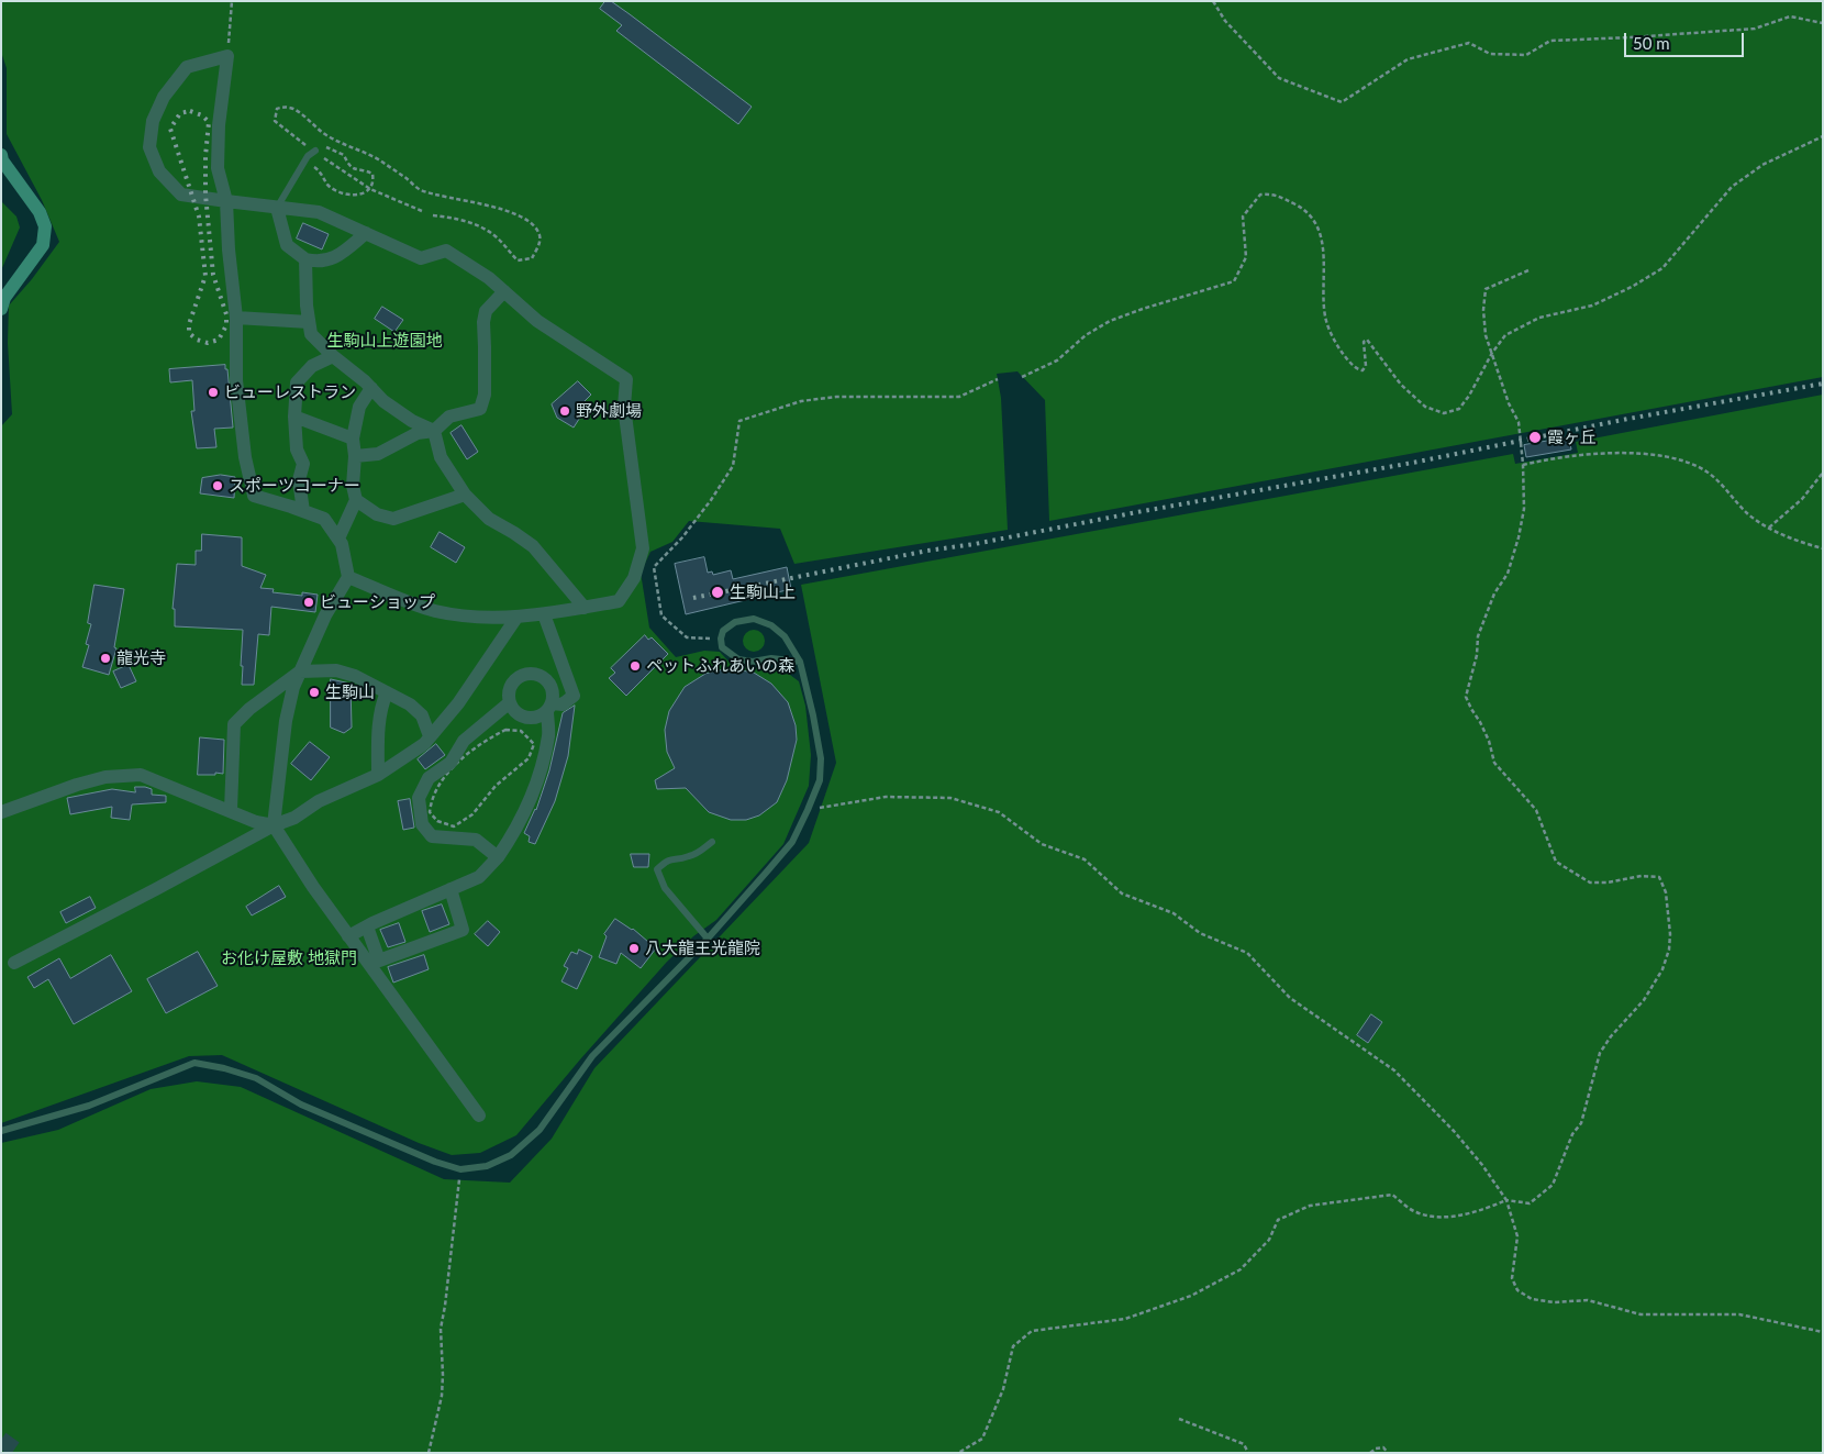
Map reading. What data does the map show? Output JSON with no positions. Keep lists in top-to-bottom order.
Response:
{
  "parks": ["生駒山上遊園地", "お化け屋敷 地獄門"],
  "places": [
    "ビューレストラン",
    "野外劇場",
    "霞ヶ丘",
    "スポーツコーナー",
    "生駒山上",
    "ビューショップ",
    "龍光寺",
    "ペットふれあいの森",
    "生駒山",
    "八大龍王光龍院"
  ],
  "scale_bar": "50 m"
}
